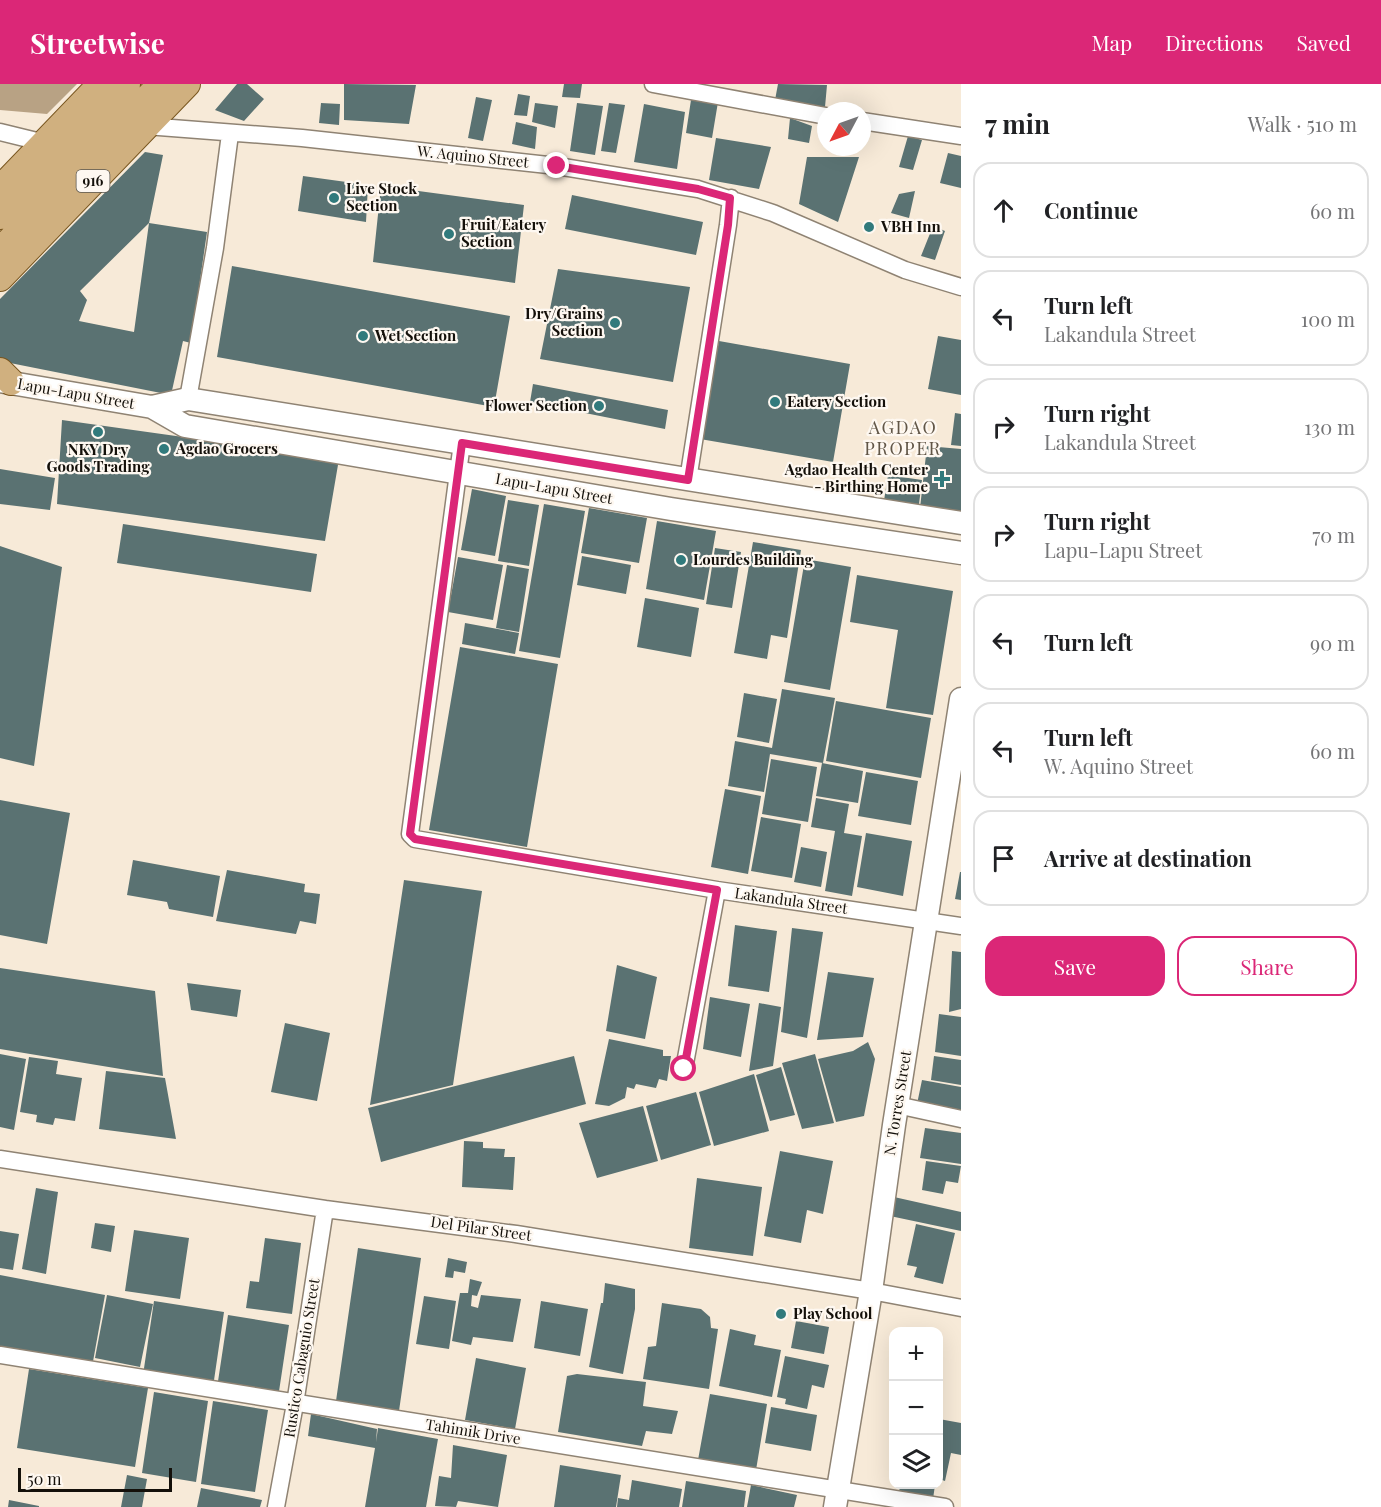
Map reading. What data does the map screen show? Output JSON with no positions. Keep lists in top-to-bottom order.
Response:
{
  "streets": {
    "main road": ["916"],
    "street": [
      "W. Aquino Street",
      "Lapu-Lapu Street",
      "Lakandula Street",
      "N. Torres Street",
      "Del Pilar Street",
      "Rustico Cabaguio Street",
      "Tahimik Drive"
    ]
  },
  "crossings": [
    ["W. Aquino Street", "916"],
    ["Lapu-Lapu Street", "Lakandula Street"],
    ["Lakandula Street", "N. Torres Street"],
    ["N. Torres Street", "Del Pilar Street"],
    ["N. Torres Street", "Tahimik Drive"],
    ["Del Pilar Street", "Rustico Cabaguio Street"],
    ["Rustico Cabaguio Street", "Tahimik Drive"]
  ],
  "districts": ["AGDAO PROPER"],
  "places": {
    "other": [
      "Live Stock Section",
      "VBH Inn",
      "Fruit/Eatery Section",
      "Dry/Grains Section",
      "Wet Section",
      "Eatery Section",
      "Flower Section",
      "NKY Dry Goods Trading",
      "Agdao Grocers",
      "Lourdes Building",
      "Play School"
    ],
    "health": ["Agdao Health Center - Birthing Home"]
  },
  "scale_bar": "50 m",
  "north": "bottom left",
  "page": {
    "header": "Streetwise",
    "nav": ["Map", "Directions", "Saved"],
    "heading": ["7 min", "Walk · 510 m"],
    "list": [
      ["Continue", "60 m"],
      ["Turn left", "Lakandula Street", "100 m"],
      ["Turn right", "Lakandula Street", "130 m"],
      ["Turn right", "Lapu-Lapu Street", "70 m"],
      ["Turn left", "90 m"],
      ["Turn left", "W. Aquino Street", "60 m"],
      "Arrive at destination"
    ],
    "buttons": ["Save", "Share"],
    "map_buttons": ["+", "−"],
    "scale": "50 m"
  }
}
